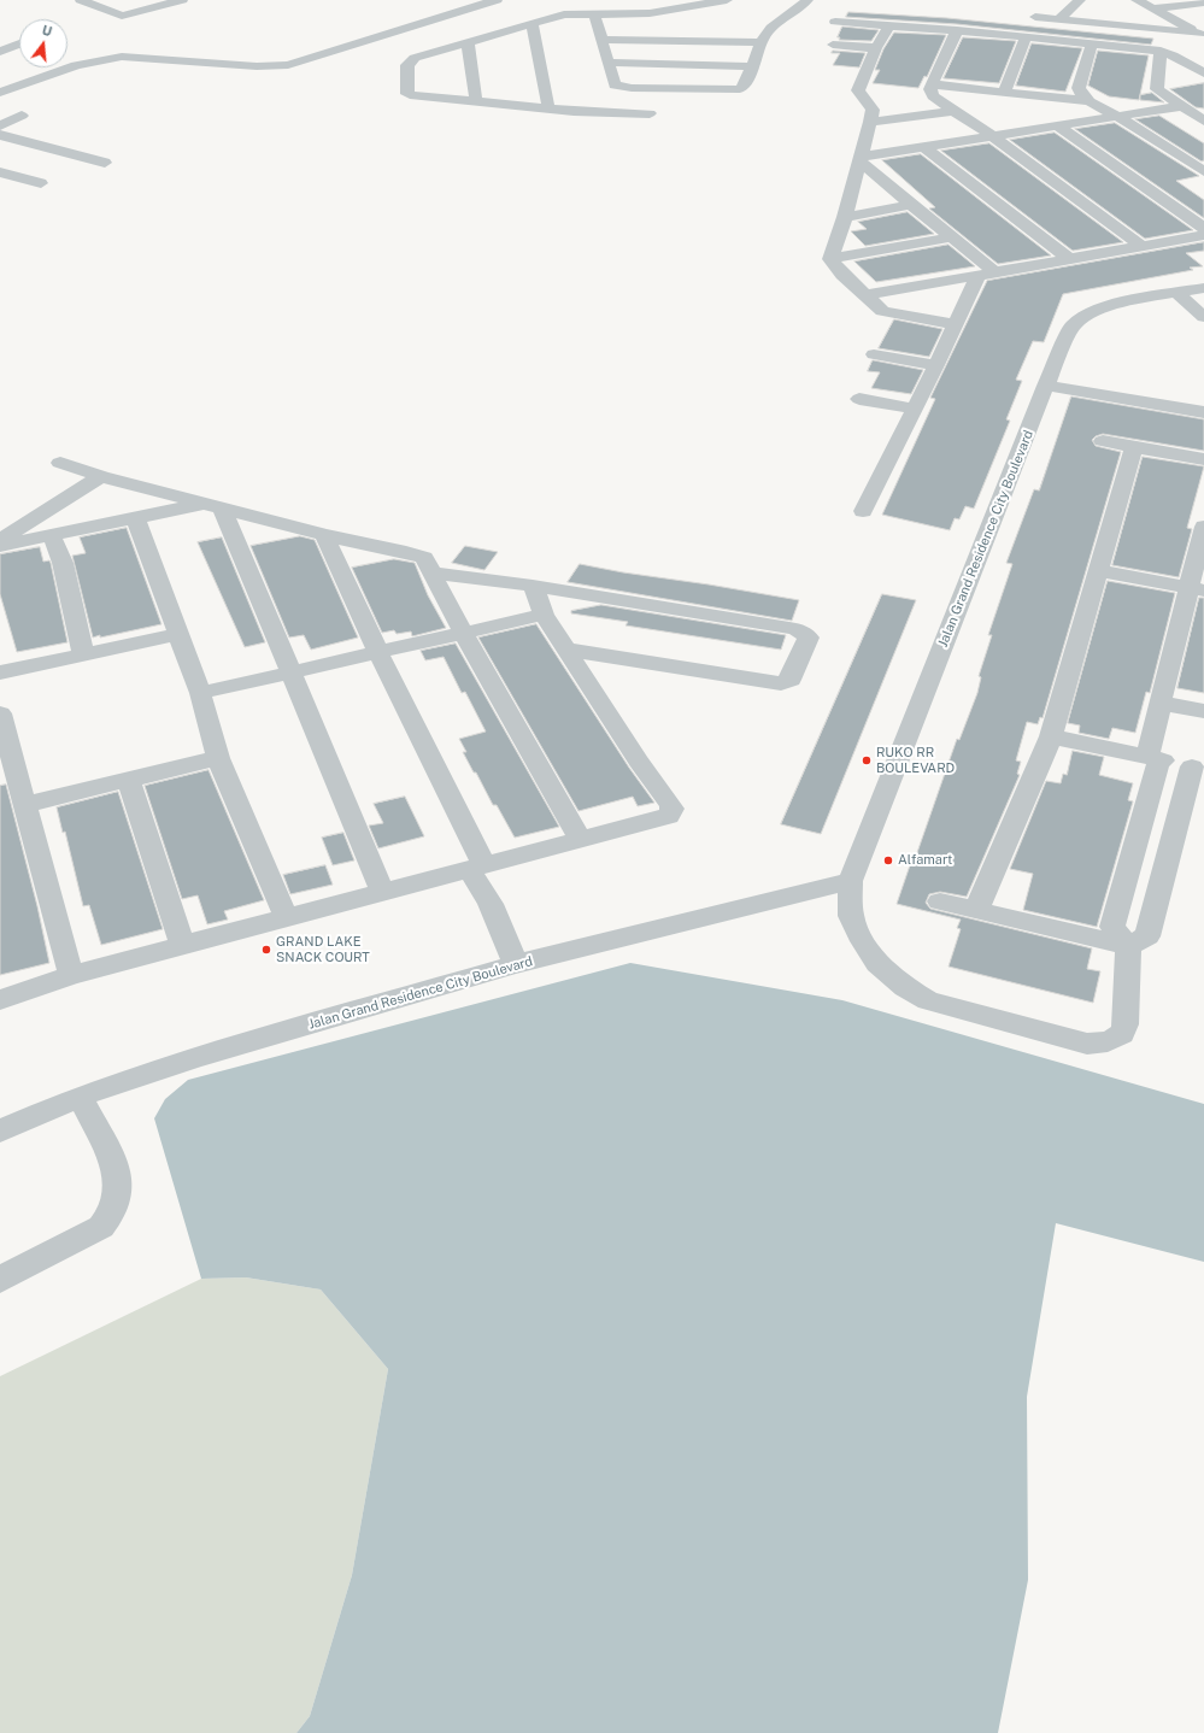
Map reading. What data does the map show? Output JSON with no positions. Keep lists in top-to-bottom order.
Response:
{
  "streets": {
    "street": ["Jalan Grand Residence City Boulevard"]
  },
  "places": ["RUKO RR BOULEVARD", "Alfamart", "GRAND LAKE SNACK COURT"],
  "north": "top"
}
